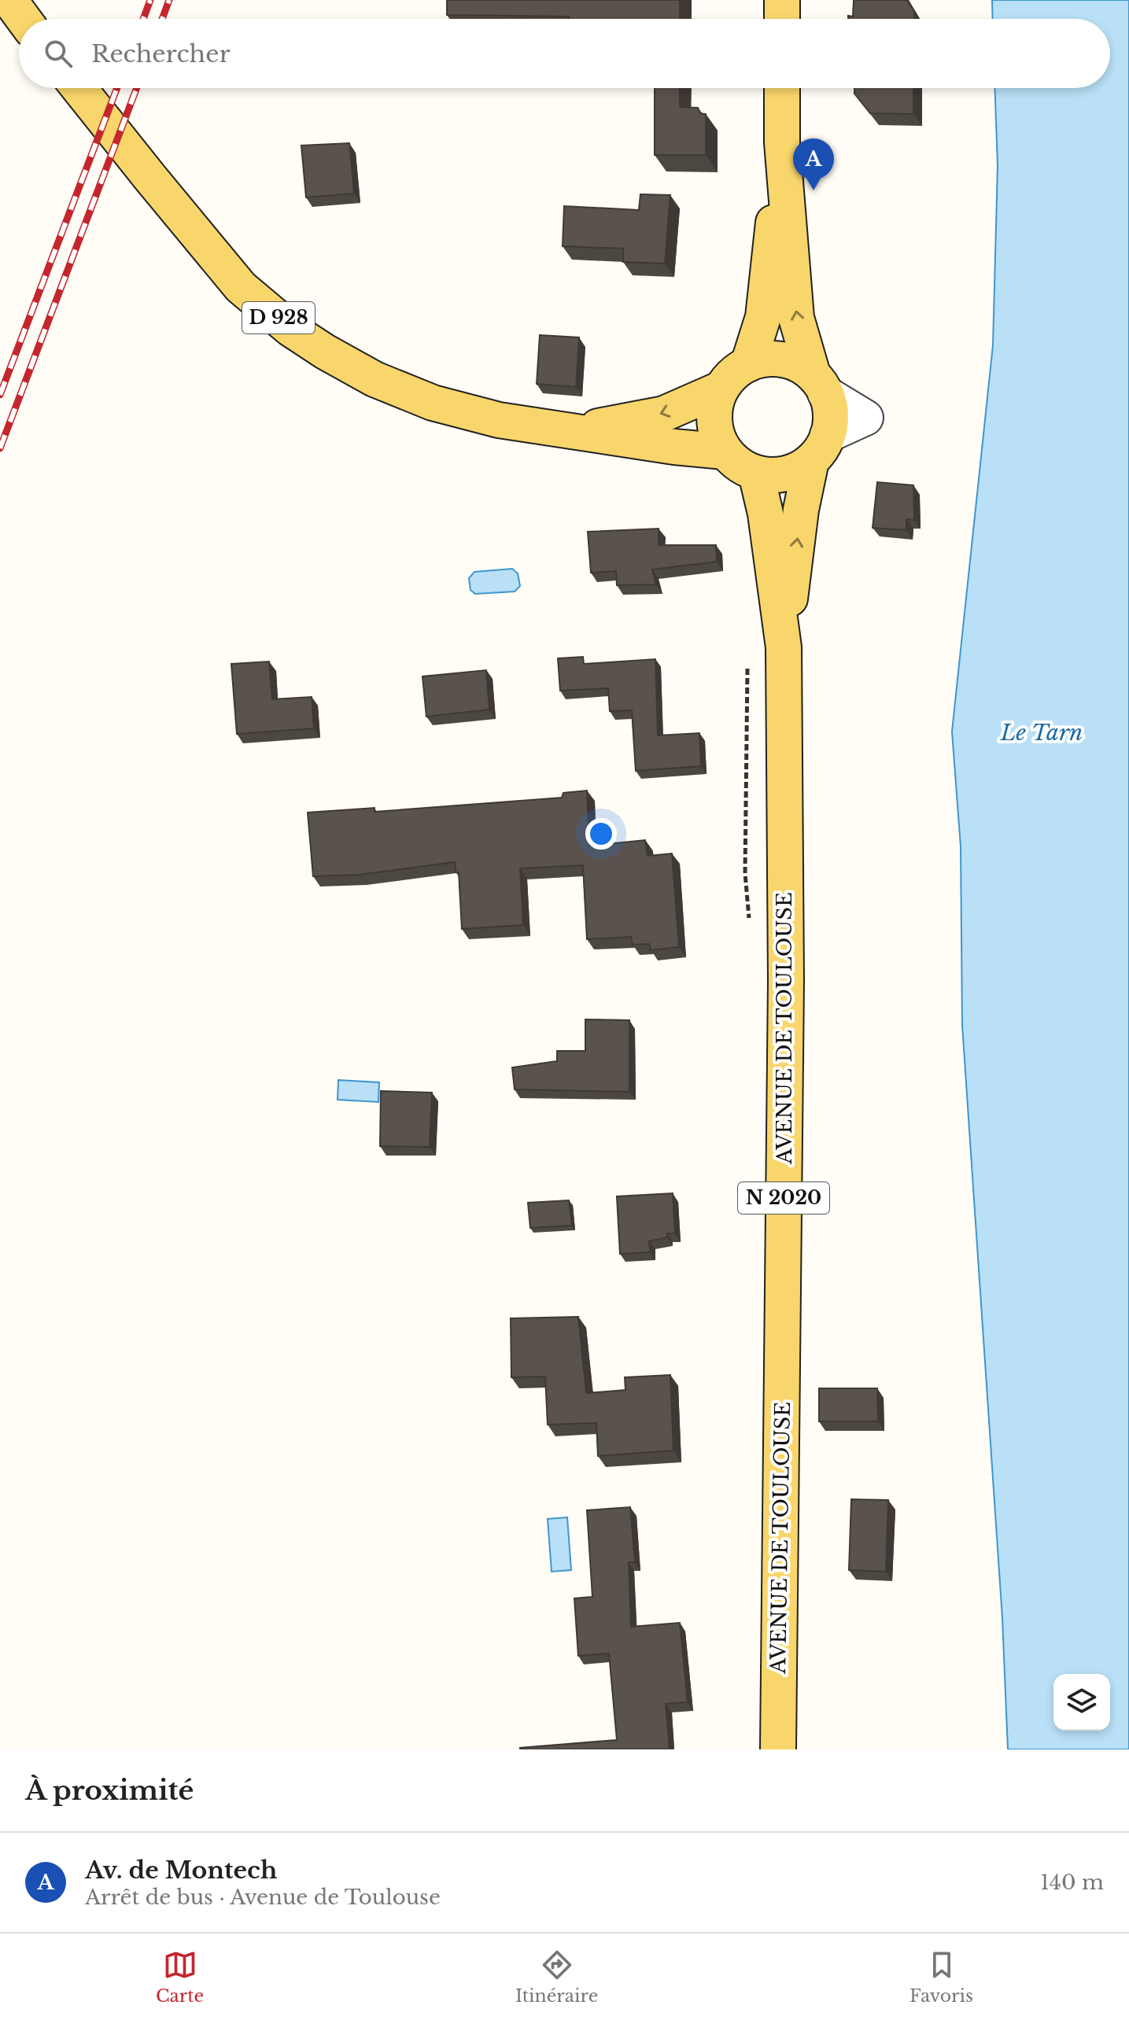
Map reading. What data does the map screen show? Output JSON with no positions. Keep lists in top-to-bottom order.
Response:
{
  "streets": {
    "main road": ["D 928", "AVENUE DE TOULOUSE", "N 2020"]
  },
  "water": ["Le Tarn"],
  "page": {
    "search": "Rechercher",
    "pins": "A",
    "heading": "À proximité",
    "list": [
      {
        "mark": "A",
        "name": "Av. de Montech",
        "note": "Arrêt de bus · Avenue de Toulouse",
        "value": "140 m"
      }
    ],
    "nav": ["Carte", "Itinéraire", "Favoris"]
  }
}
